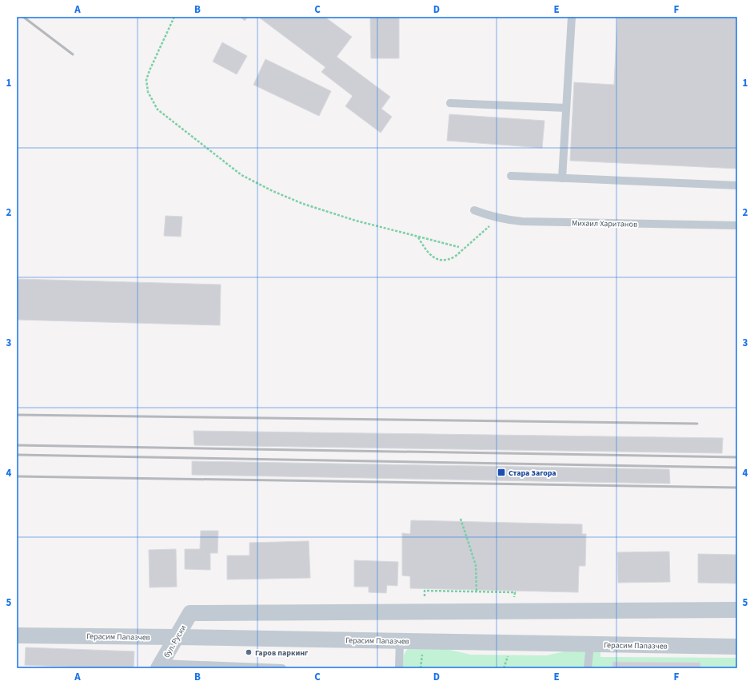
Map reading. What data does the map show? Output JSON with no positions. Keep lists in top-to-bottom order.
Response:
{
  "streets": {
    "street": ["Герасим Папазчев", "бул. Руски"],
    "lane": ["Михаил Хаританов"]
  },
  "crossings": [
    ["Герасим Папазчев", "бул. Руски"]
  ],
  "places": {
    "transit": ["Стара Загора"],
    "other": ["Гаров паркинг"]
  },
  "grid": {
    "columns": [
      "A",
      "B",
      "C",
      "D",
      "E",
      "F"
    ],
    "rows": [
      "1",
      "2",
      "3",
      "4",
      "5"
    ]
  }
}
